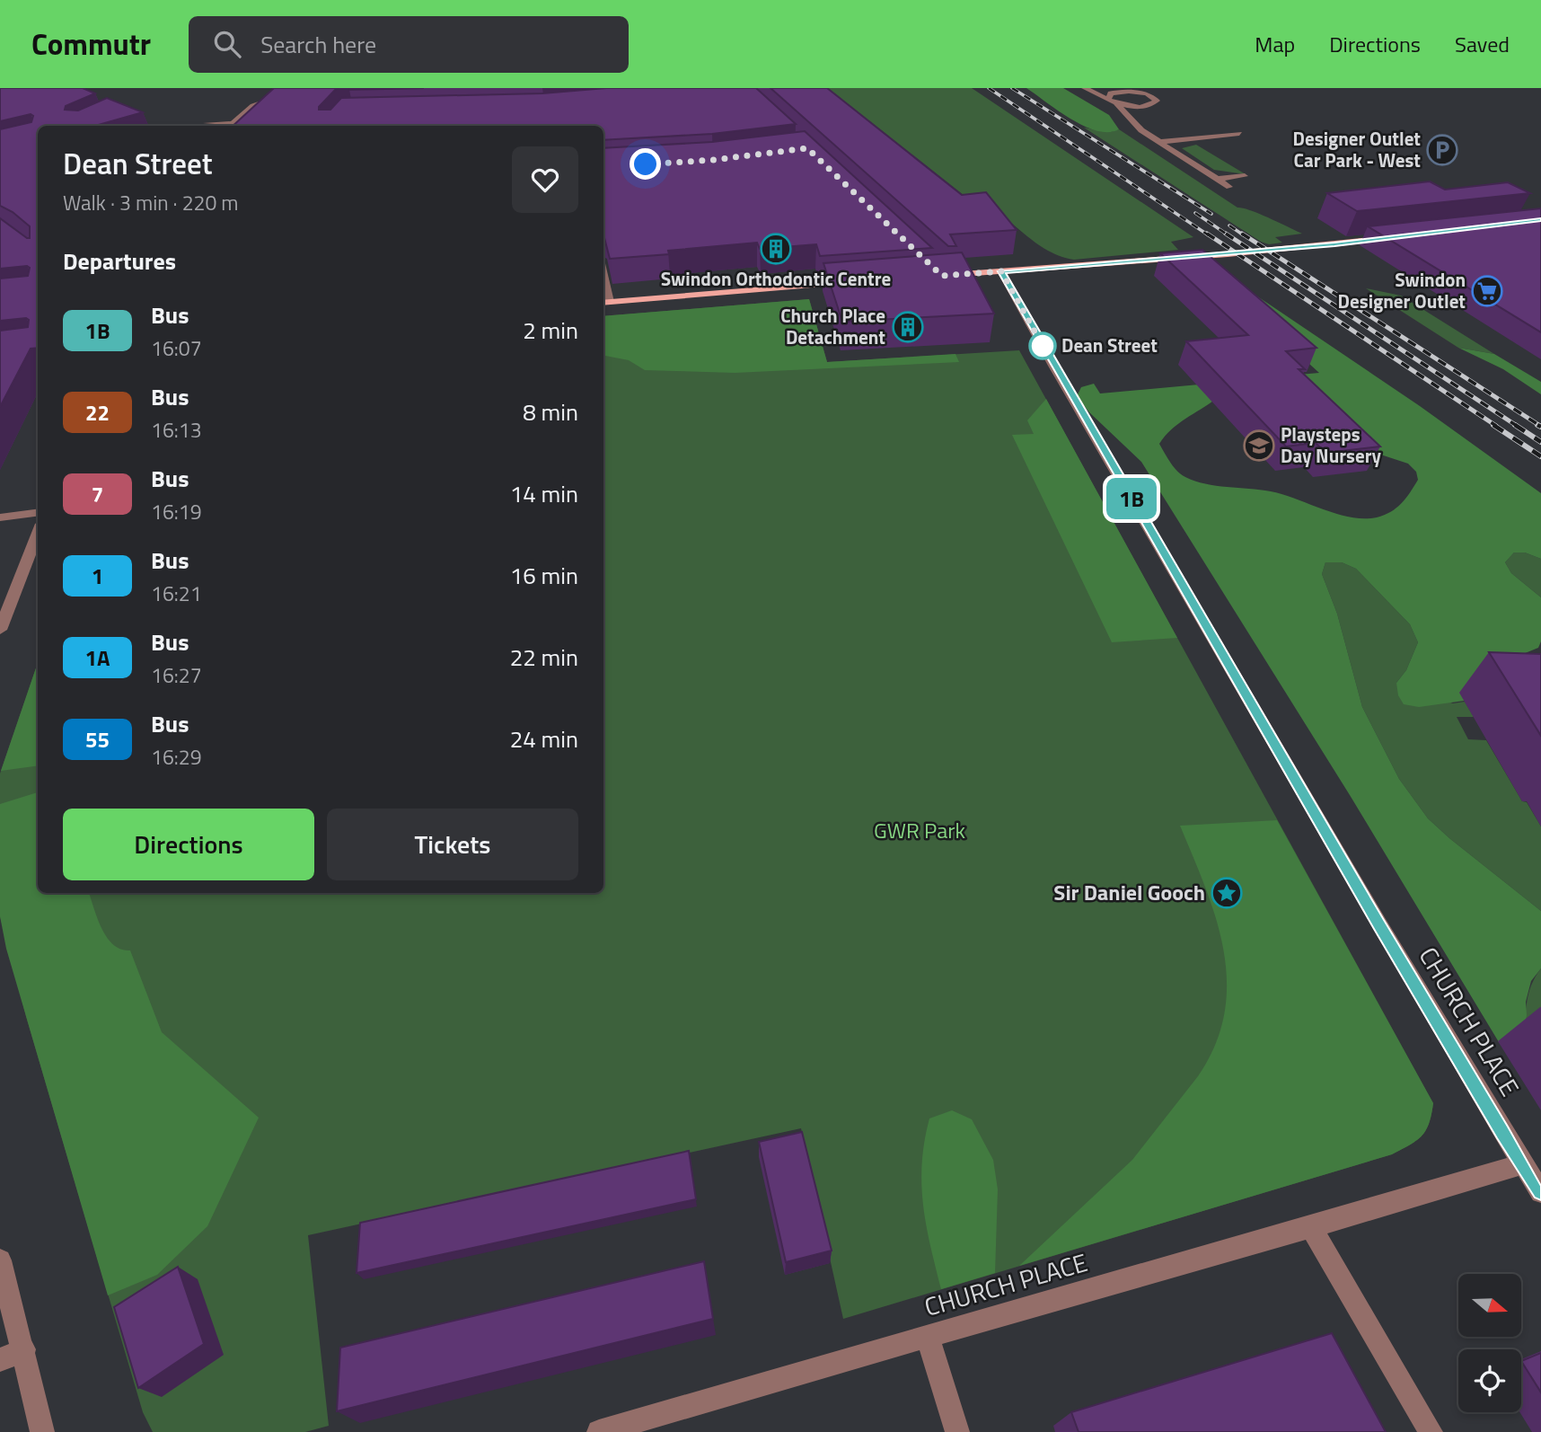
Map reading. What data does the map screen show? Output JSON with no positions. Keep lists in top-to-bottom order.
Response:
{
  "streets": {
    "street": ["CHURCH PLACE"]
  },
  "parks": ["GWR Park"],
  "places": {
    "parking": ["Designer Outlet Car Park - West"],
    "building": ["Swindon Orthodontic Centre", "Church Place Detachment"],
    "supermarket": ["Swindon Designer Outlet"],
    "other": ["Dean Street"],
    "school or university": ["Playsteps Day Nursery"],
    "place": ["Sir Daniel Gooch"]
  },
  "lines": ["bus line 1B"],
  "north": "right",
  "page": {
    "header": "Commutr",
    "search": "Search here",
    "nav": ["Map", "Directions", "Saved"],
    "on_map": "1B",
    "heading": [
      ["Dean Street", "Walk · 3 min · 220 m"],
      "Departures"
    ],
    "list": [
      {
        "mark": "1B",
        "name": "Bus",
        "note": "16:07",
        "value": "2 min"
      },
      {
        "mark": "22",
        "name": "Bus",
        "note": "16:13",
        "value": "8 min"
      },
      {
        "mark": "7",
        "name": "Bus",
        "note": "16:19",
        "value": "14 min"
      },
      {
        "mark": "1",
        "name": "Bus",
        "note": "16:21",
        "value": "16 min"
      },
      {
        "mark": "1A",
        "name": "Bus",
        "note": "16:27",
        "value": "22 min"
      },
      {
        "mark": "55",
        "name": "Bus",
        "note": "16:29",
        "value": "24 min"
      }
    ],
    "buttons": ["Directions", "Tickets"]
  }
}
